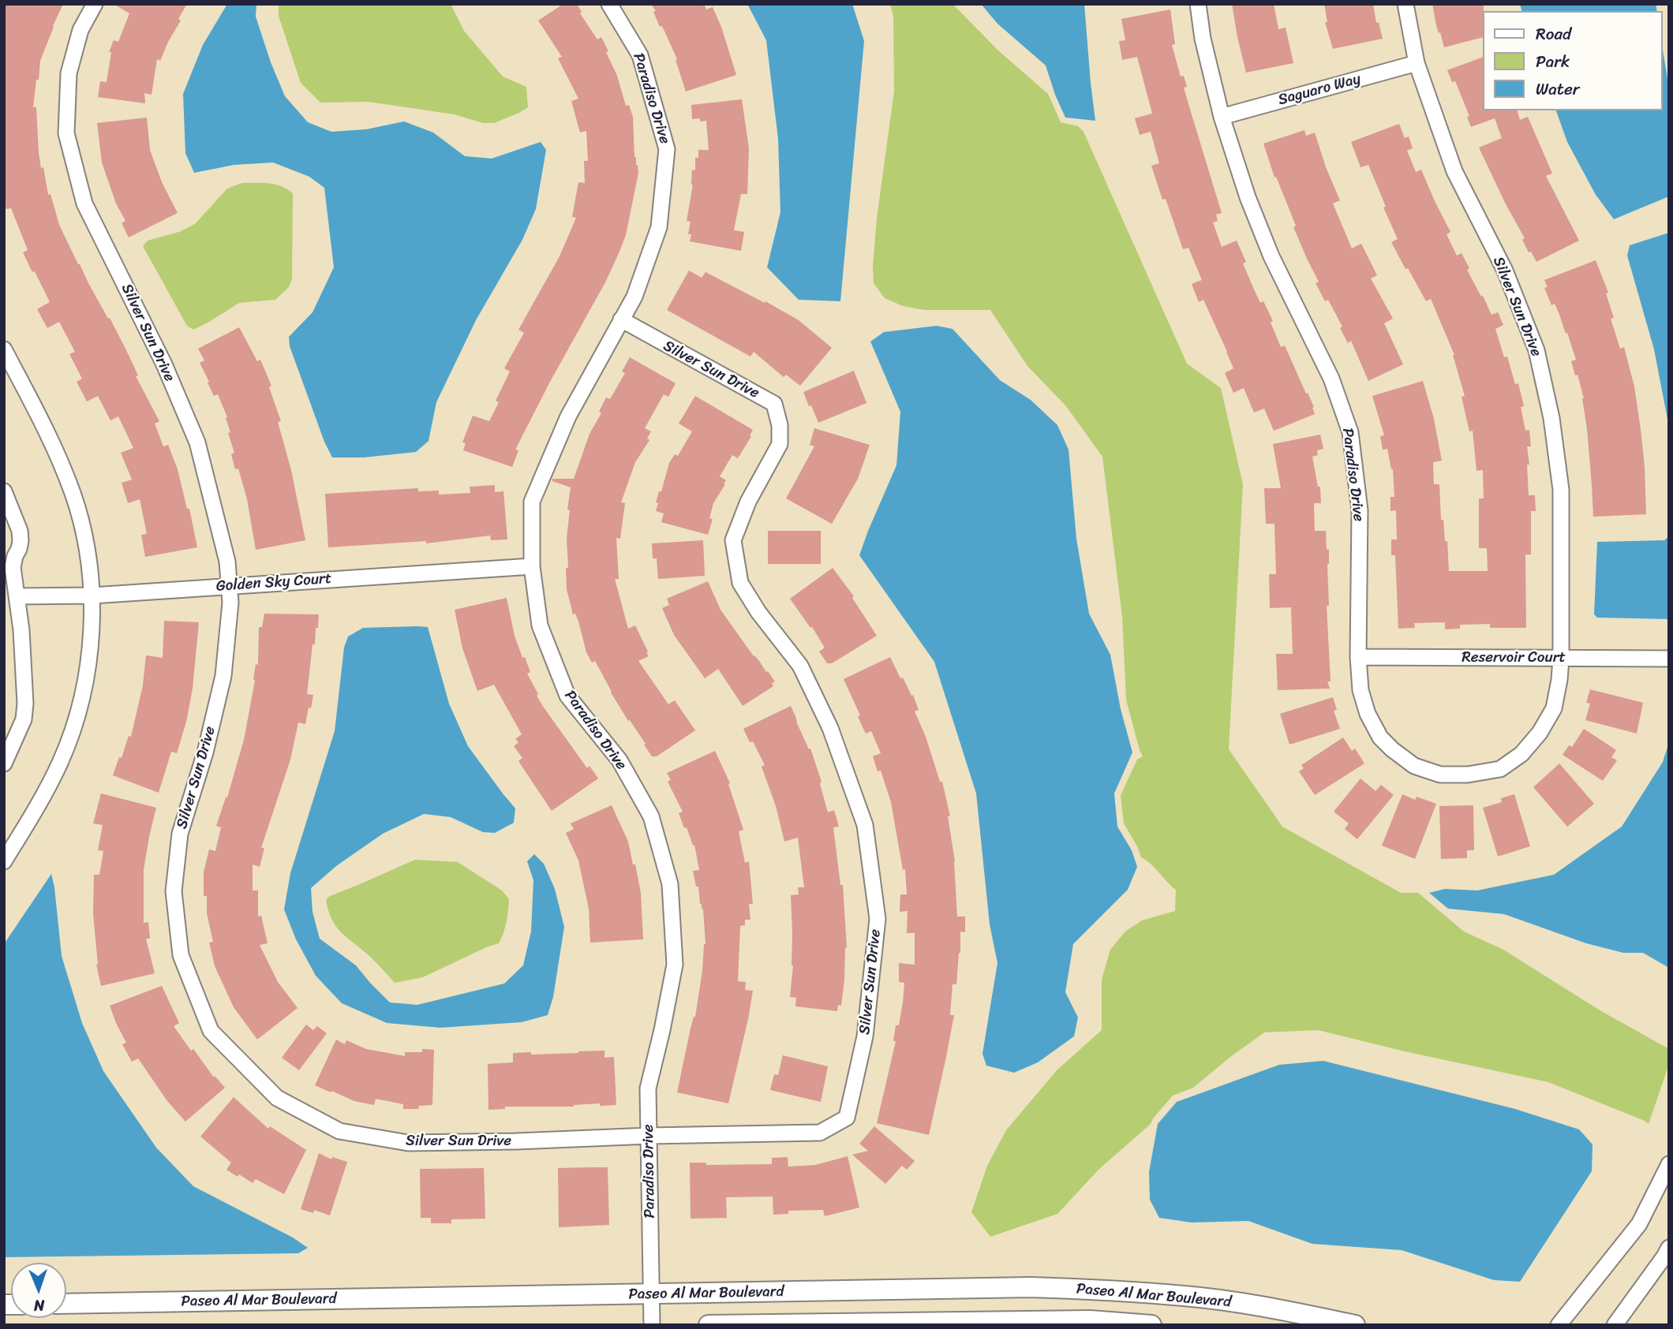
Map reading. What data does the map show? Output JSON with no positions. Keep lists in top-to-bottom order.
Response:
{
  "streets": {
    "main road": ["Paseo Al Mar Boulevard"],
    "street": [
      "Saguaro Way",
      "Paradiso Drive",
      "Silver Sun Drive",
      "Golden Sky Court",
      "Reservoir Court"
    ]
  },
  "crossings": [
    ["Saguaro Way", "Paradiso Drive"],
    ["Saguaro Way", "Silver Sun Drive"],
    ["Paradiso Drive", "Silver Sun Drive"],
    ["Paradiso Drive", "Golden Sky Court"],
    ["Paradiso Drive", "Reservoir Court"],
    ["Paradiso Drive", "Paseo Al Mar Boulevard"],
    ["Silver Sun Drive", "Golden Sky Court"],
    ["Silver Sun Drive", "Reservoir Court"]
  ],
  "legend": ["Road", "Park", "Water"],
  "north": "bottom"
}
